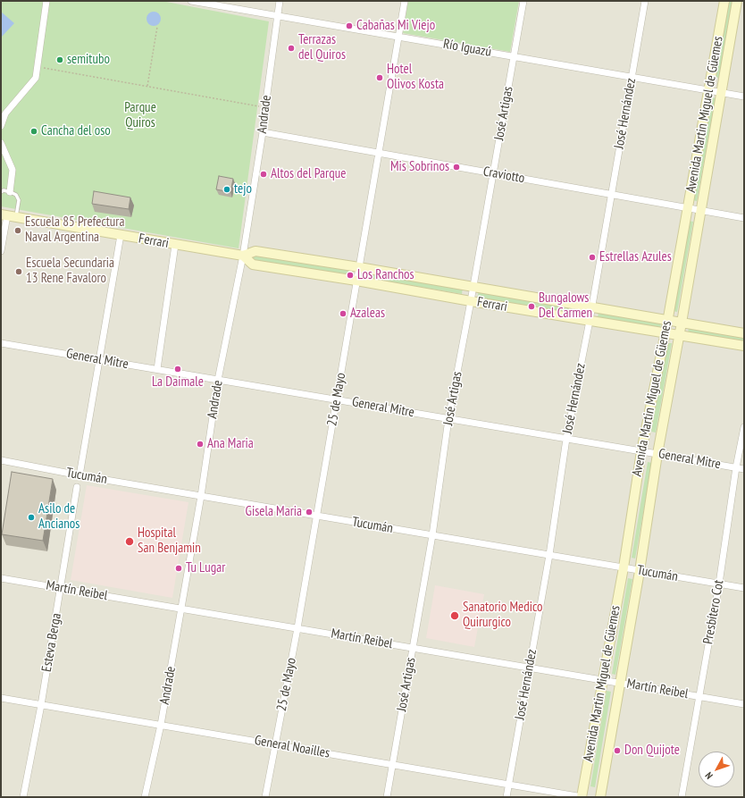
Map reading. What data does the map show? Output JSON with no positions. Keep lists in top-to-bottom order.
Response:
{
  "streets": {
    "street": [
      "Río Iguazú",
      "José Artigas",
      "José Hernández",
      "Andrade",
      "Avenida Martin Miguel de Güemes",
      "Craviotto",
      "Ferrari",
      "General Mitre",
      "25 de Mayo",
      "Tucumán",
      "Martín Reibel",
      "Presbítero Cot",
      "Esteva Berga",
      "General Noailles"
    ]
  },
  "crossings": [
    ["Río Iguazú", "José Artigas"],
    ["Río Iguazú", "José Hernández"],
    ["Río Iguazú", "Andrade"],
    ["Río Iguazú", "Avenida Martin Miguel de Güemes"],
    ["Río Iguazú", "25 de Mayo"],
    ["José Artigas", "Craviotto"],
    ["José Artigas", "Ferrari"],
    ["José Artigas", "General Mitre"],
    ["José Artigas", "Tucumán"],
    ["José Artigas", "Martín Reibel"],
    ["José Artigas", "General Noailles"],
    ["José Hernández", "Craviotto"],
    ["José Hernández", "Ferrari"],
    ["José Hernández", "General Mitre"],
    ["José Hernández", "Tucumán"],
    ["José Hernández", "Martín Reibel"],
    ["José Hernández", "General Noailles"],
    ["Andrade", "Craviotto"],
    ["Andrade", "Ferrari"],
    ["Andrade", "General Mitre"],
    ["Andrade", "Tucumán"],
    ["Andrade", "Martín Reibel"],
    ["Andrade", "General Noailles"],
    ["Avenida Martin Miguel de Güemes", "Craviotto"],
    ["Avenida Martin Miguel de Güemes", "Ferrari"],
    ["Avenida Martin Miguel de Güemes", "General Mitre"],
    ["Avenida Martin Miguel de Güemes", "Tucumán"],
    ["Avenida Martin Miguel de Güemes", "Martín Reibel"],
    ["Avenida Martin Miguel de Güemes", "General Noailles"],
    ["Craviotto", "25 de Mayo"],
    ["Ferrari", "25 de Mayo"],
    ["General Mitre", "25 de Mayo"],
    ["General Mitre", "Presbítero Cot"],
    ["25 de Mayo", "Tucumán"],
    ["25 de Mayo", "Martín Reibel"],
    ["25 de Mayo", "General Noailles"],
    ["Tucumán", "Presbítero Cot"],
    ["Martín Reibel", "Presbítero Cot"],
    ["Martín Reibel", "Esteva Berga"],
    ["Esteva Berga", "General Noailles"]
  ],
  "parks": ["Parque Quiros"],
  "places": [
    "Cabañas Mi Viejo",
    "Terrazas del Quiros",
    "semitubo",
    "Hotel Olivos Kosta",
    "Cancha del oso",
    "Mis Sobrinos",
    "Altos del Parque",
    "tejo",
    "Escuela 85 Prefectura Naval Argentina",
    "Estrellas Azules",
    "Escuela Secundaria 13 Rene Favaloro",
    "Los Ranchos",
    "Bungalows Del Carmen",
    "Azaleas",
    "La Daimale",
    "Ana Maria",
    "Gisela Maria",
    "Asilo de Ancianos",
    "Hospital San Benjamin",
    "Tu Lugar",
    "Sanatorio Medico Quirurgico",
    "Don Quijote"
  ],
  "north": "bottom left"
}
